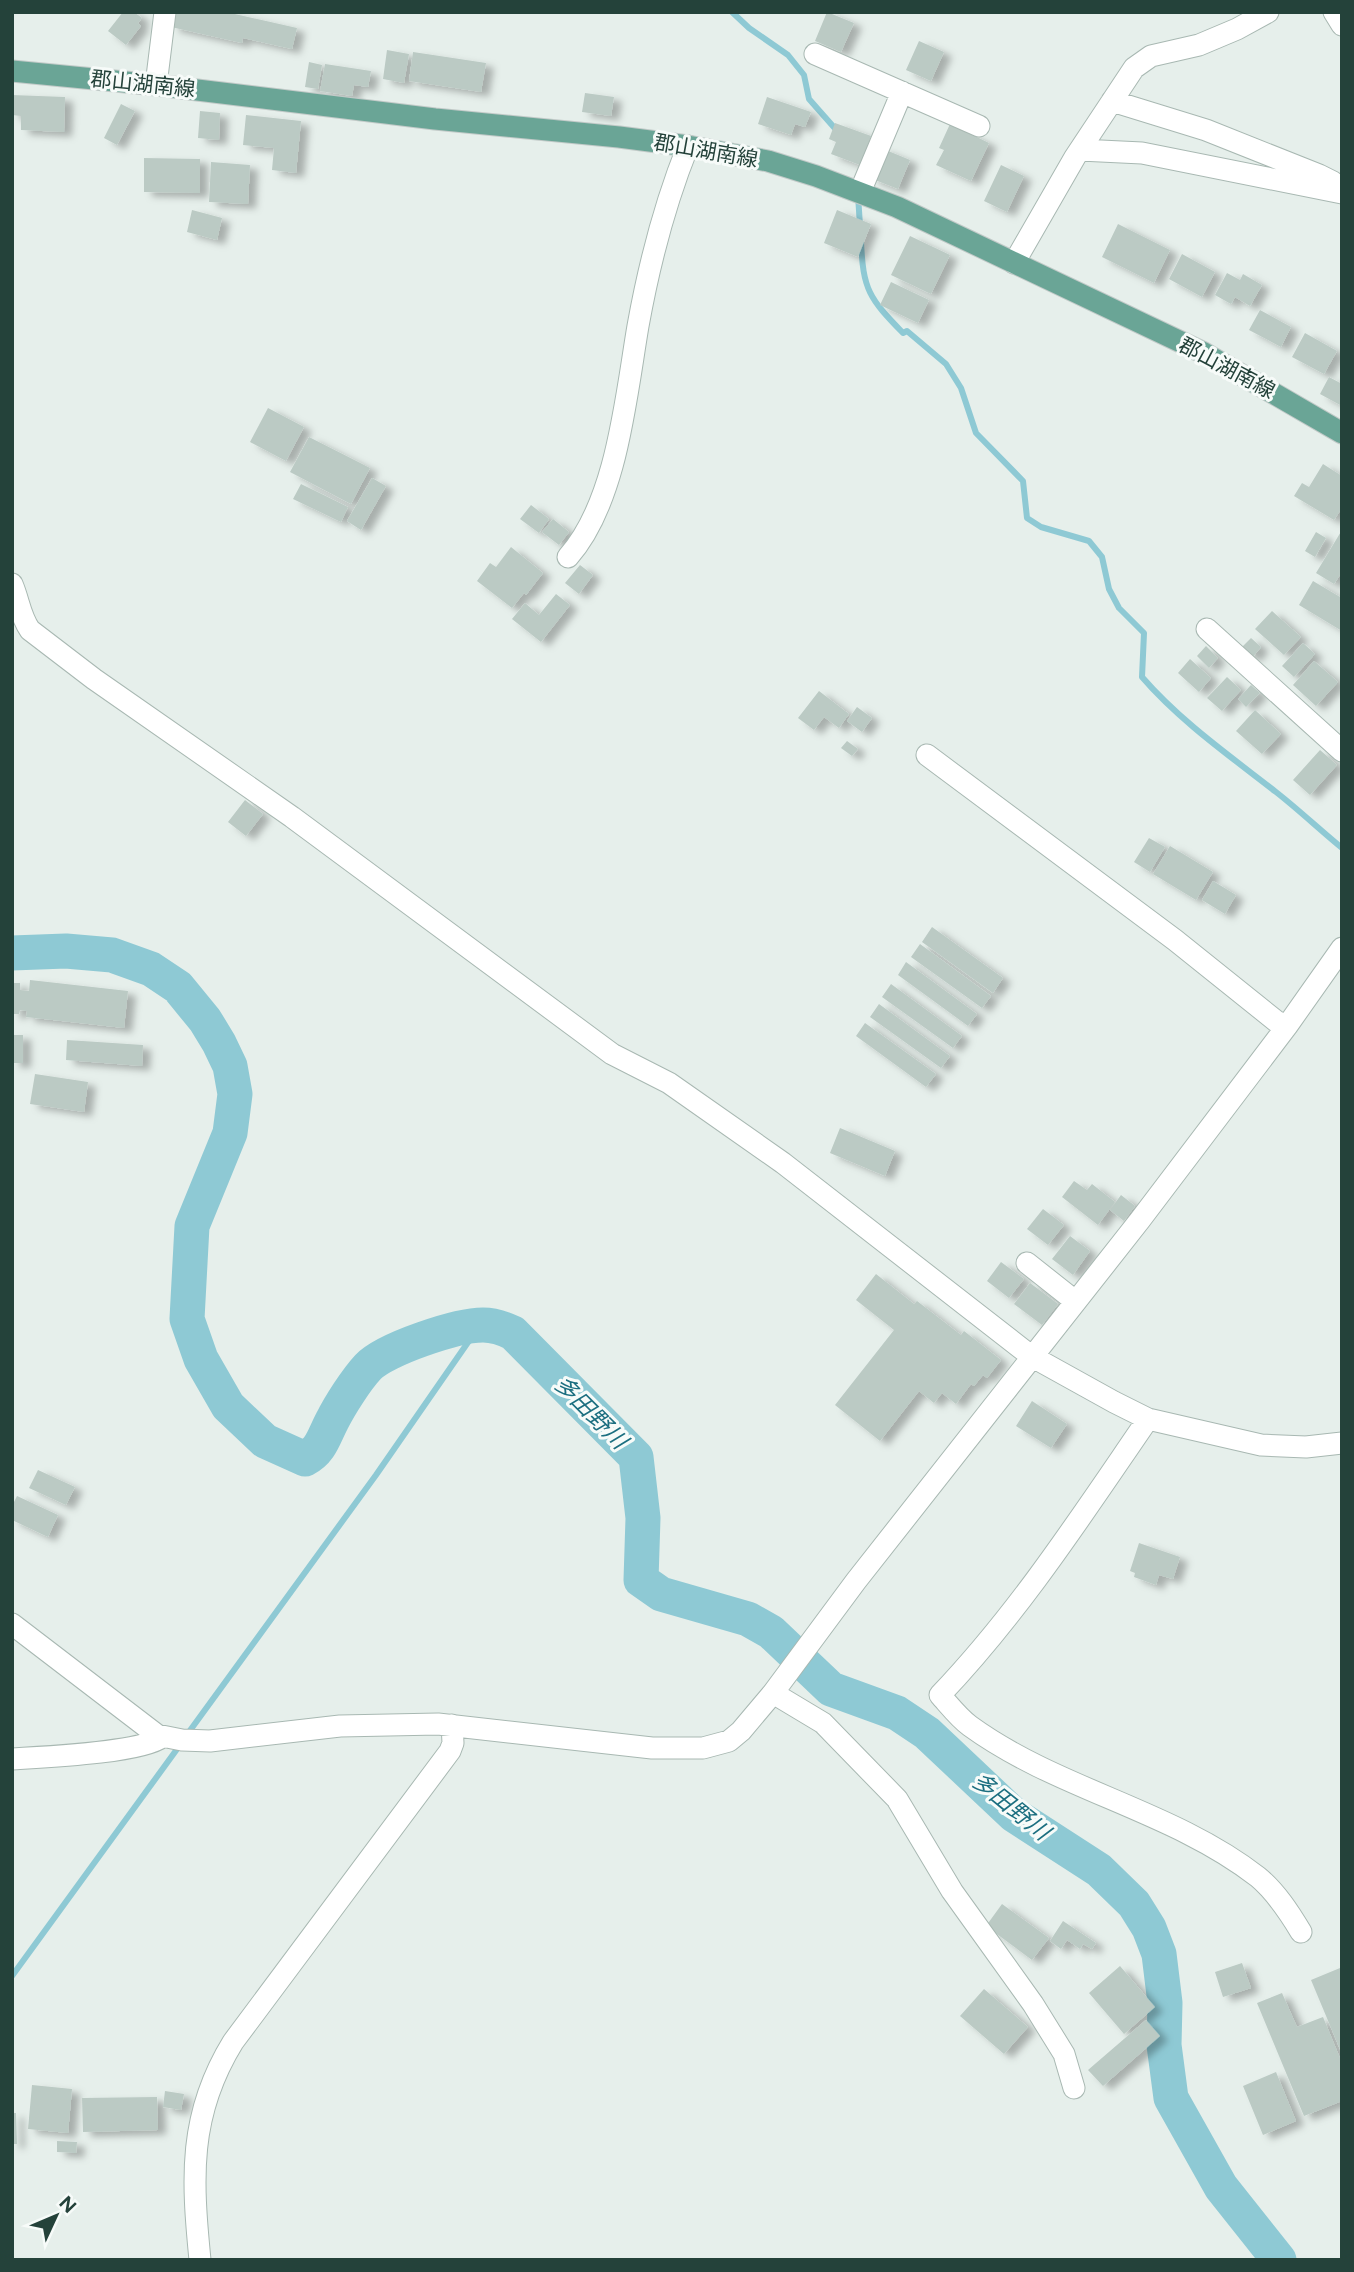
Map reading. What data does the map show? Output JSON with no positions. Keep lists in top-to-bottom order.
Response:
{
  "streets": {
    "main road": ["郡山湖南線"]
  },
  "water": ["多田野川"],
  "north": "top right"
}
